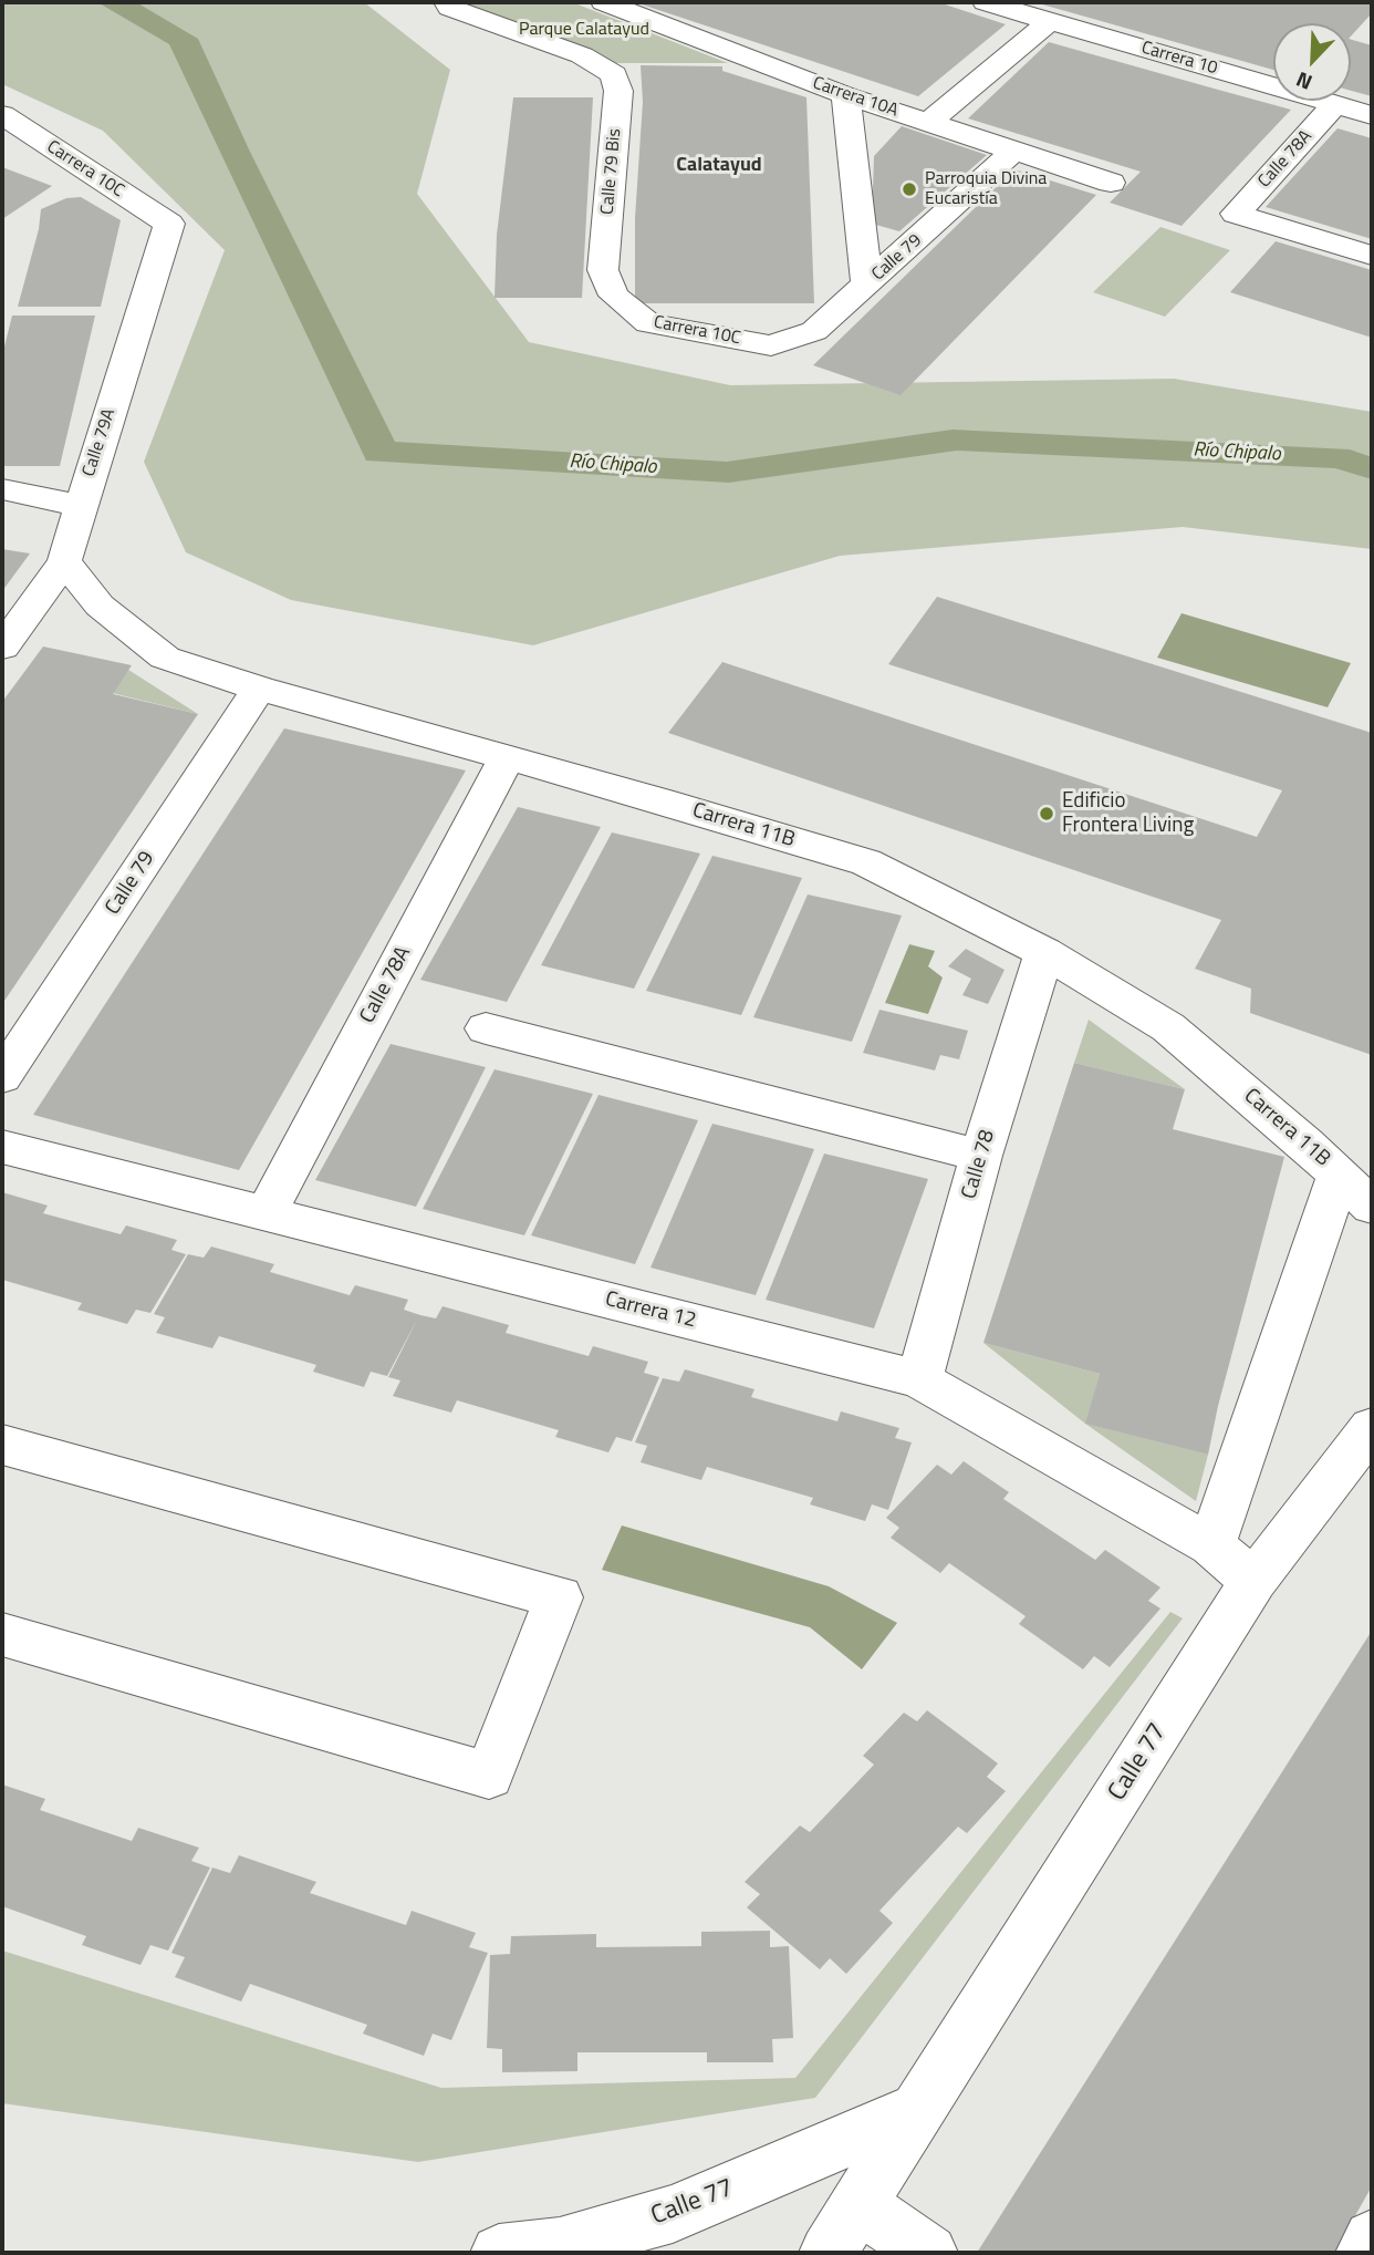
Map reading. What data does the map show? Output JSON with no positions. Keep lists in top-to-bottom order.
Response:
{
  "streets": {
    "street": [
      "Carrera 10",
      "Carrera 10A",
      "Calle 78A",
      "Carrera 10C",
      "Calle 79 Bis",
      "Calle 79",
      "Calle 79A",
      "Carrera 11B",
      "Calle 78",
      "Carrera 12",
      "Calle 77"
    ]
  },
  "crossings": [
    ["Carrera 10", "Calle 78A"],
    ["Carrera 10A", "Calle 79"],
    ["Calle 78A", "Carrera 11B"],
    ["Calle 78A", "Carrera 12"],
    ["Carrera 10C", "Calle 79 Bis"],
    ["Carrera 10C", "Calle 79"],
    ["Carrera 10C", "Calle 79A"],
    ["Calle 79", "Carrera 11B"],
    ["Calle 79A", "Carrera 11B"],
    ["Carrera 11B", "Calle 78"],
    ["Calle 78", "Carrera 12"],
    ["Carrera 12", "Calle 77"]
  ],
  "districts": ["Calatayud"],
  "water": ["Río Chipalo"],
  "parks": ["Parque Calatayud"],
  "places": ["Parroquia Divina Eucaristía", "Edificio Frontera Living"],
  "north": "bottom left"
}
